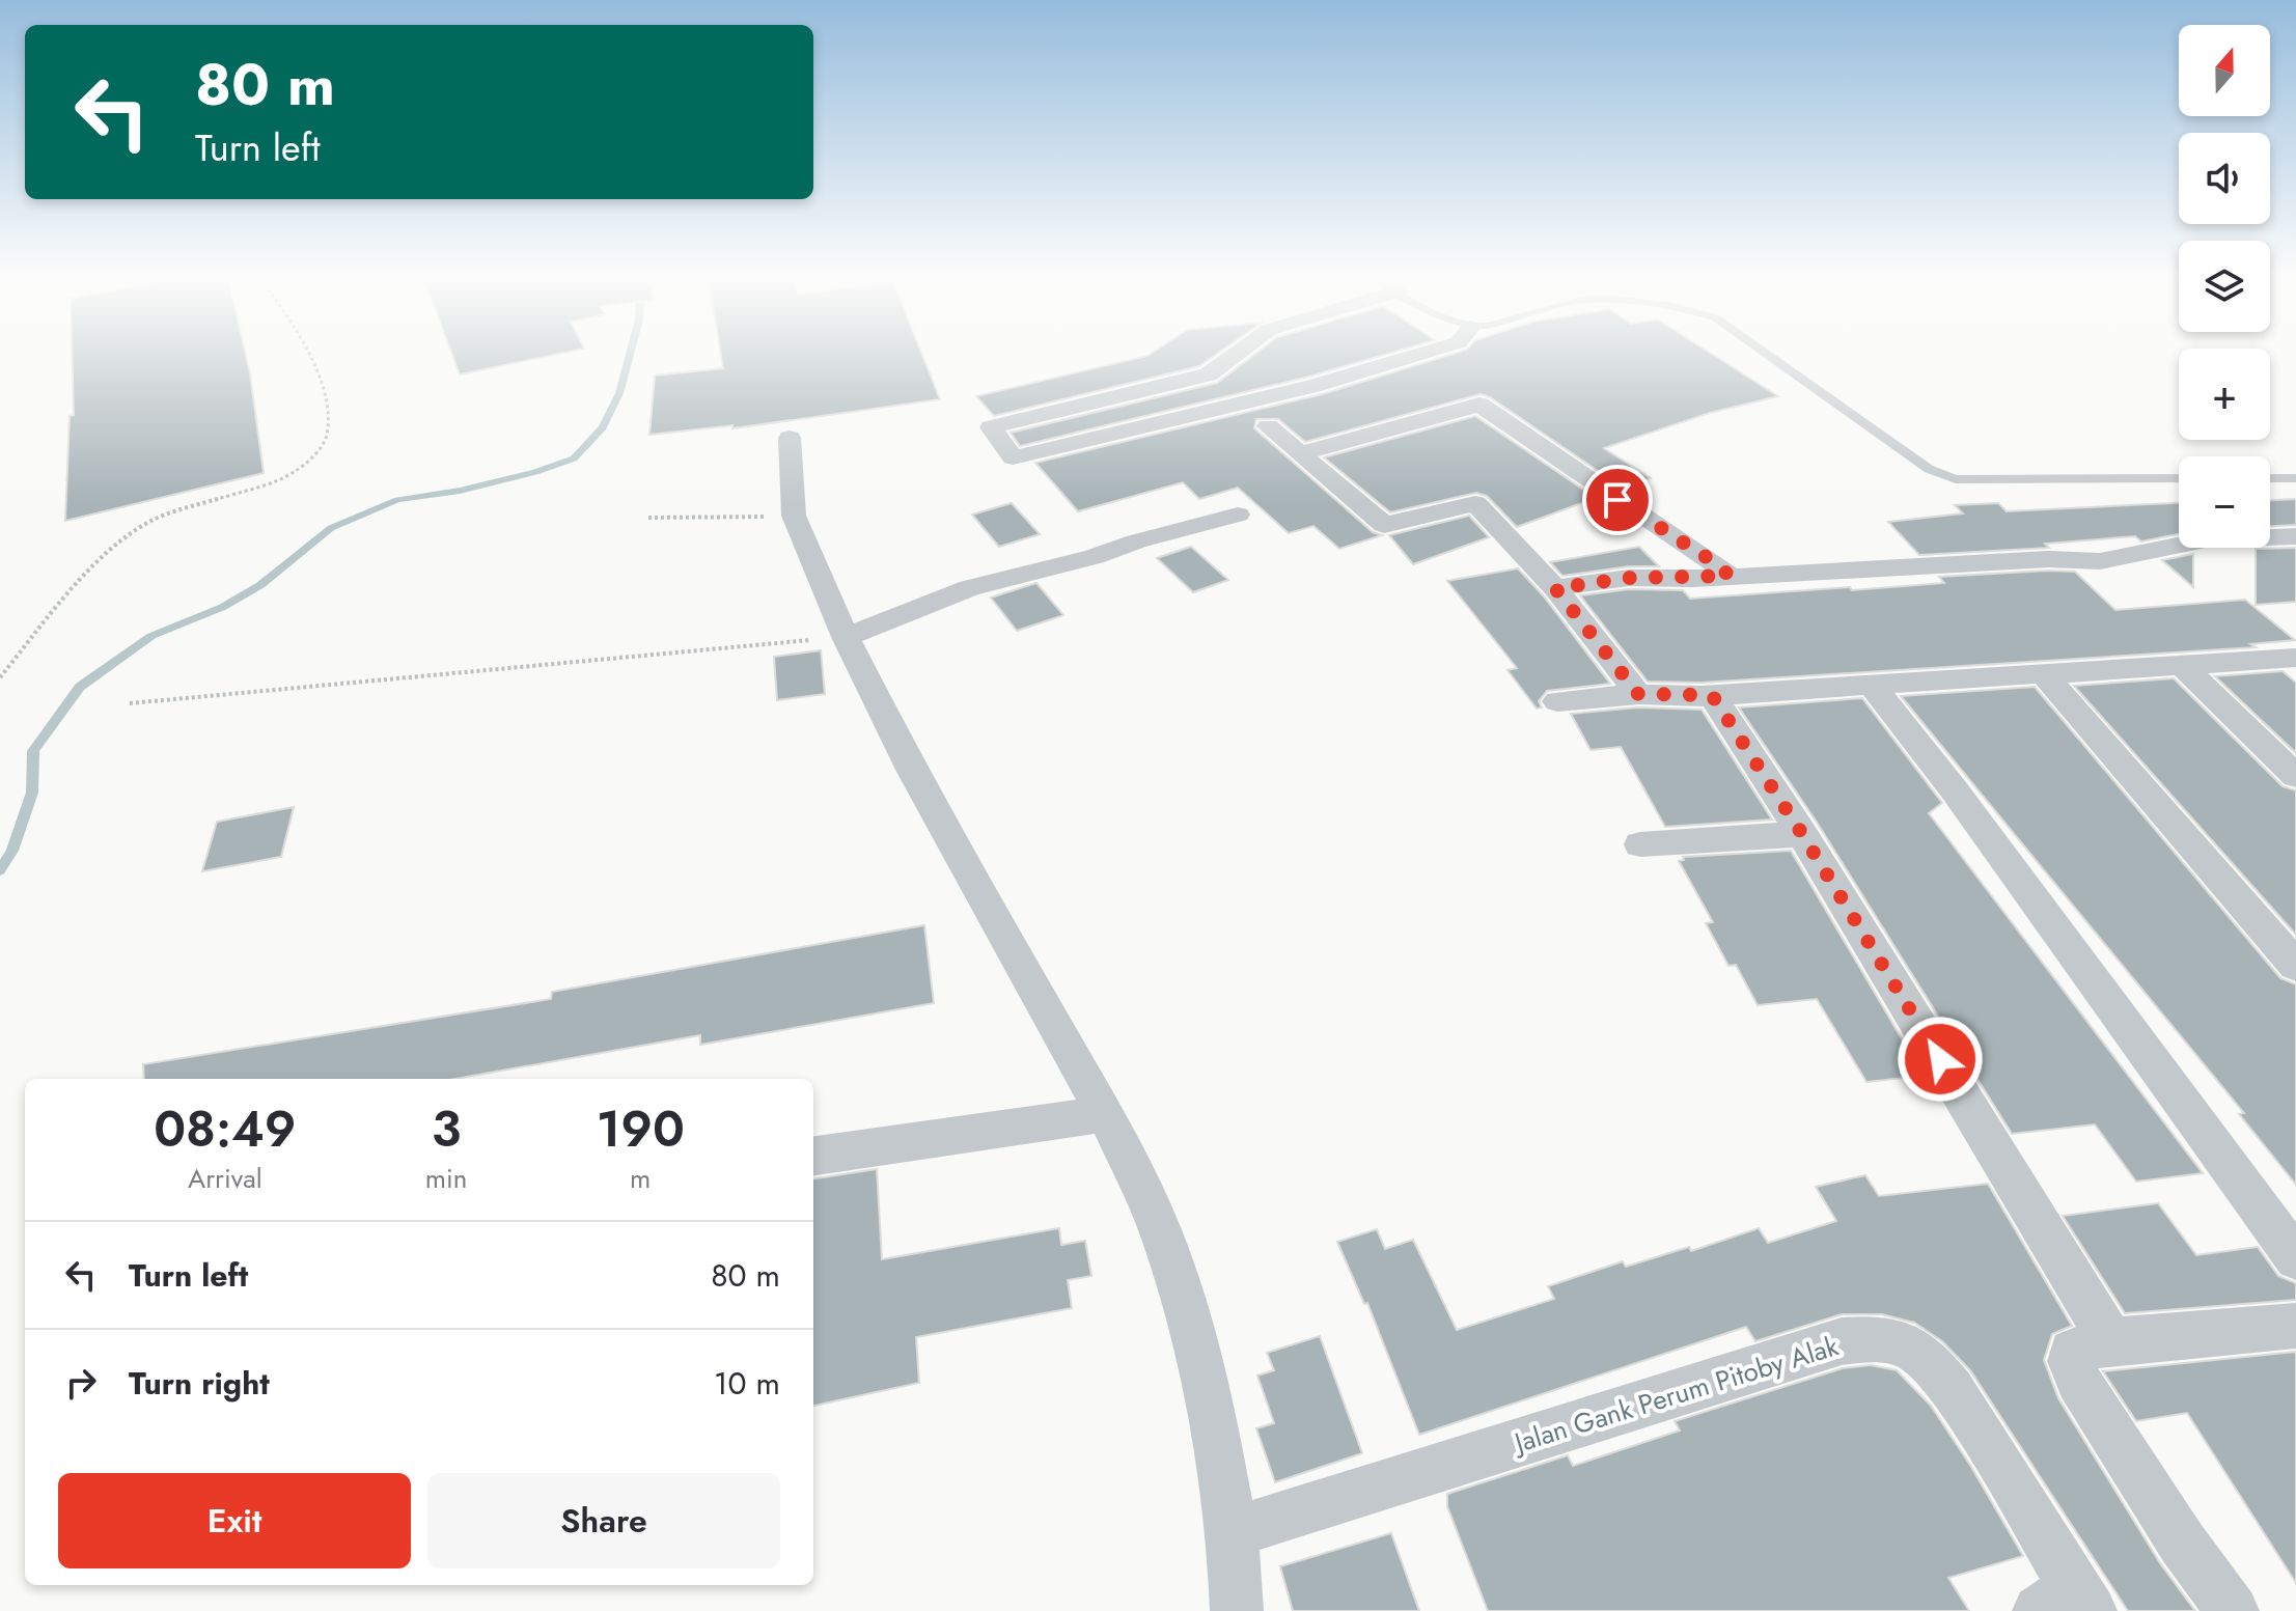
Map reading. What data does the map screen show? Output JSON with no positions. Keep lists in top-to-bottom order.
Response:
{
  "streets": {
    "street": ["Jalan Gank Perum Pitoby Alak"]
  },
  "north": "top",
  "page": {
    "map_buttons": ["+", "−"],
    "turn": ["80 m", "Turn left"],
    "eta": [
      "08:49",
      "Arrival",
      "3",
      "min",
      "190",
      "m"
    ],
    "list": [
      {
        "name": "Turn left",
        "value": "80 m"
      },
      {
        "name": "Turn right",
        "value": "10 m"
      }
    ],
    "buttons": ["Exit", "Share"]
  }
}
